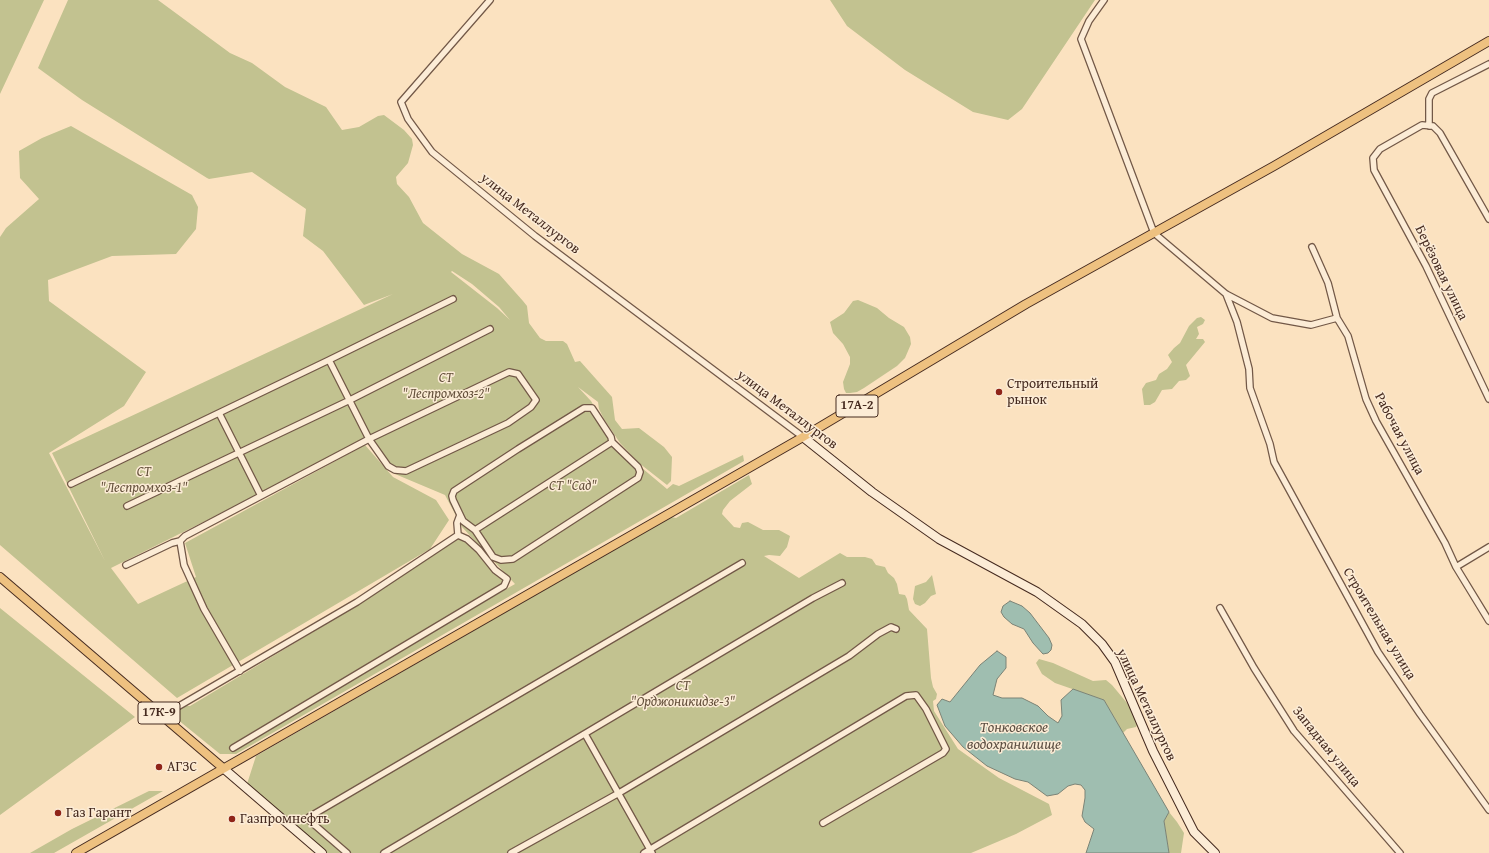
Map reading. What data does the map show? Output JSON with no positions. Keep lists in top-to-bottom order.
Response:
{
  "streets": {
    "main road": ["17А-2", "17К-9"],
    "street": [
      "улица Металлургов",
      "Берёзовая улица",
      "Рабочая улица",
      "Строительная улица",
      "Западная улица"
    ]
  },
  "crossings": [
    ["улица Металлургов", "17А-2"],
    ["17А-2", "17К-9"]
  ],
  "water": ["Тонковское водохранилище"],
  "parks": [
    "СТ \"Леспромхоз-2\"",
    "СТ \"Леспромхоз-1\"",
    "СТ \"Сад\"",
    "СТ \"Орджоникидзе-3\""
  ],
  "places": [
    "Строительный рынок",
    "АГЗС",
    "Газ Гарант",
    "Газпромнефть"
  ]
}
